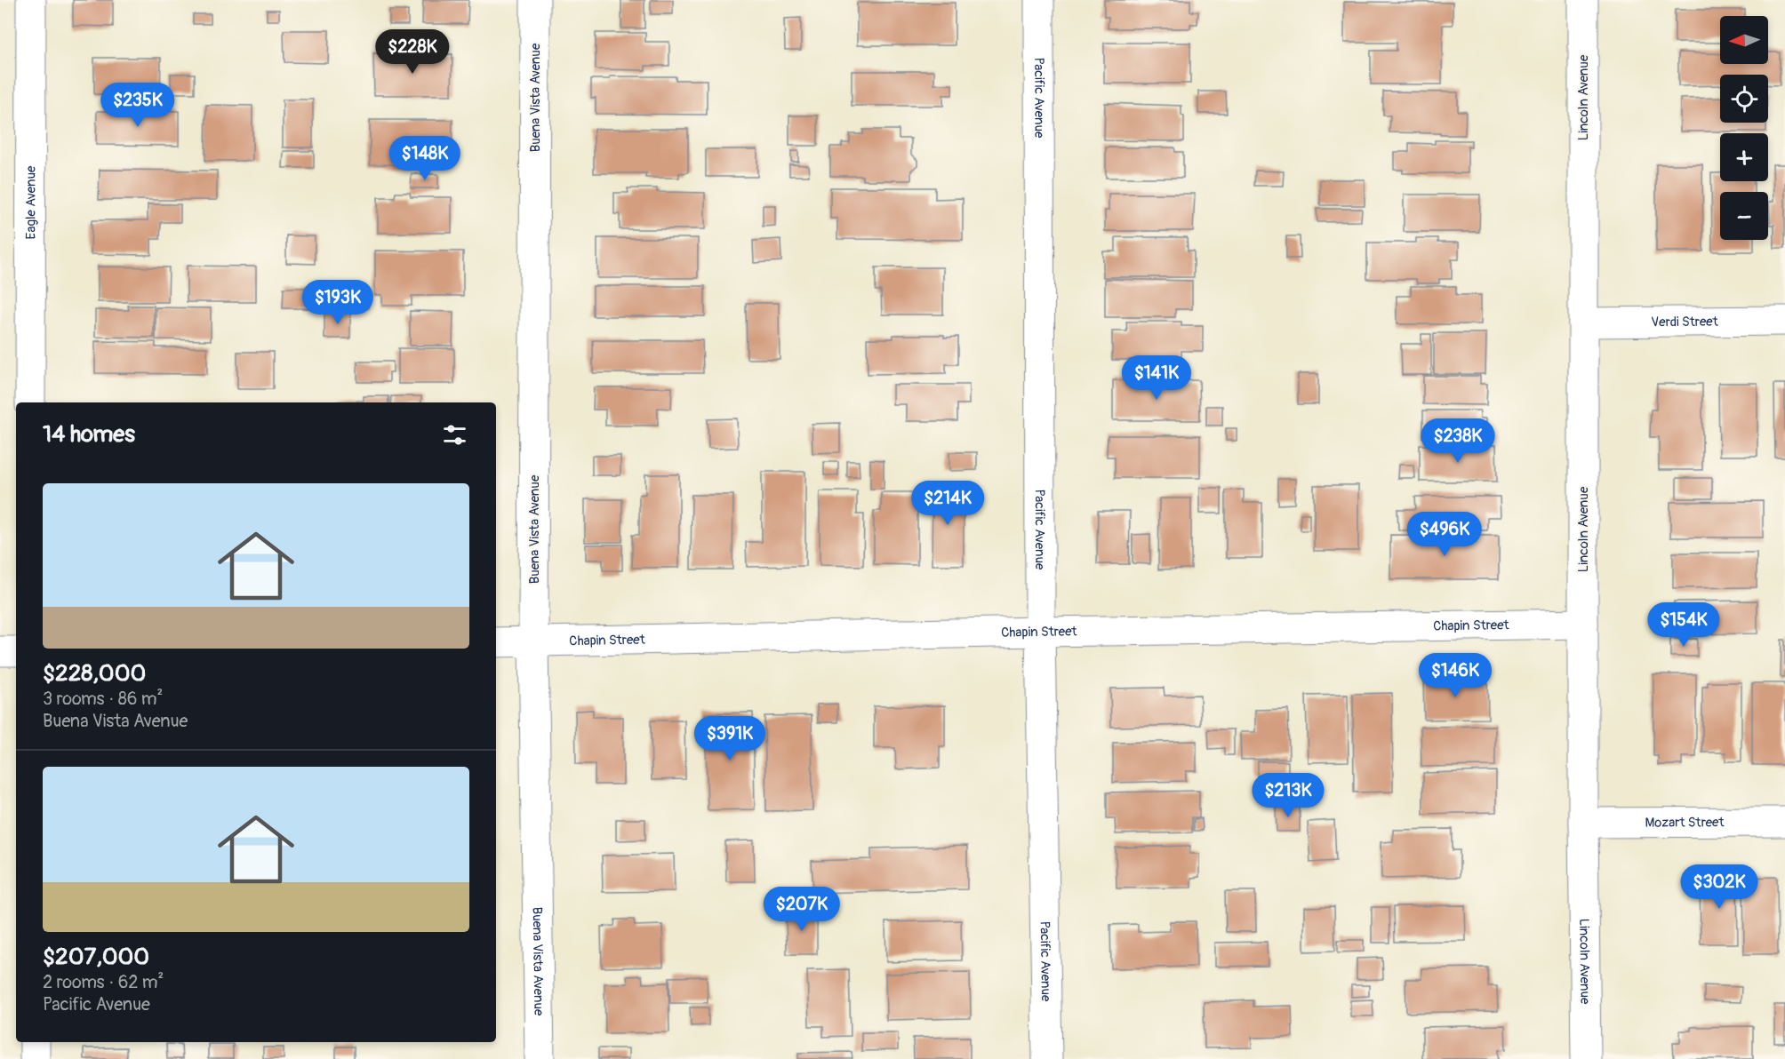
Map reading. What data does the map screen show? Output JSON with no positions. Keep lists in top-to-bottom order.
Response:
{
  "streets": {
    "street": [
      "Buena Vista Avenue",
      "Pacific Avenue",
      "Lincoln Avenue",
      "Eagle Avenue",
      "Verdi Street",
      "Chapin Street",
      "Mozart Street"
    ]
  },
  "crossings": [
    ["Buena Vista Avenue", "Chapin Street"],
    ["Pacific Avenue", "Chapin Street"],
    ["Lincoln Avenue", "Verdi Street"],
    ["Lincoln Avenue", "Chapin Street"],
    ["Lincoln Avenue", "Mozart Street"]
  ],
  "north": "left",
  "page": {
    "map_buttons": ["+", "−"],
    "price": [
      "$228K",
      "$235K",
      "$148K",
      "$193K",
      "$141K",
      "$238K",
      "$214K",
      "$496K",
      "$154K",
      "$146K",
      "$391K",
      "$213K",
      "$302K",
      "$207K"
    ],
    "heading": "14 homes",
    "list": [
      {
        "name": "$228,000",
        "note": "3 rooms · 86 m² · Buena Vista Avenue"
      },
      {
        "name": "$207,000",
        "note": "2 rooms · 62 m² · Pacific Avenue"
      }
    ]
  }
}
